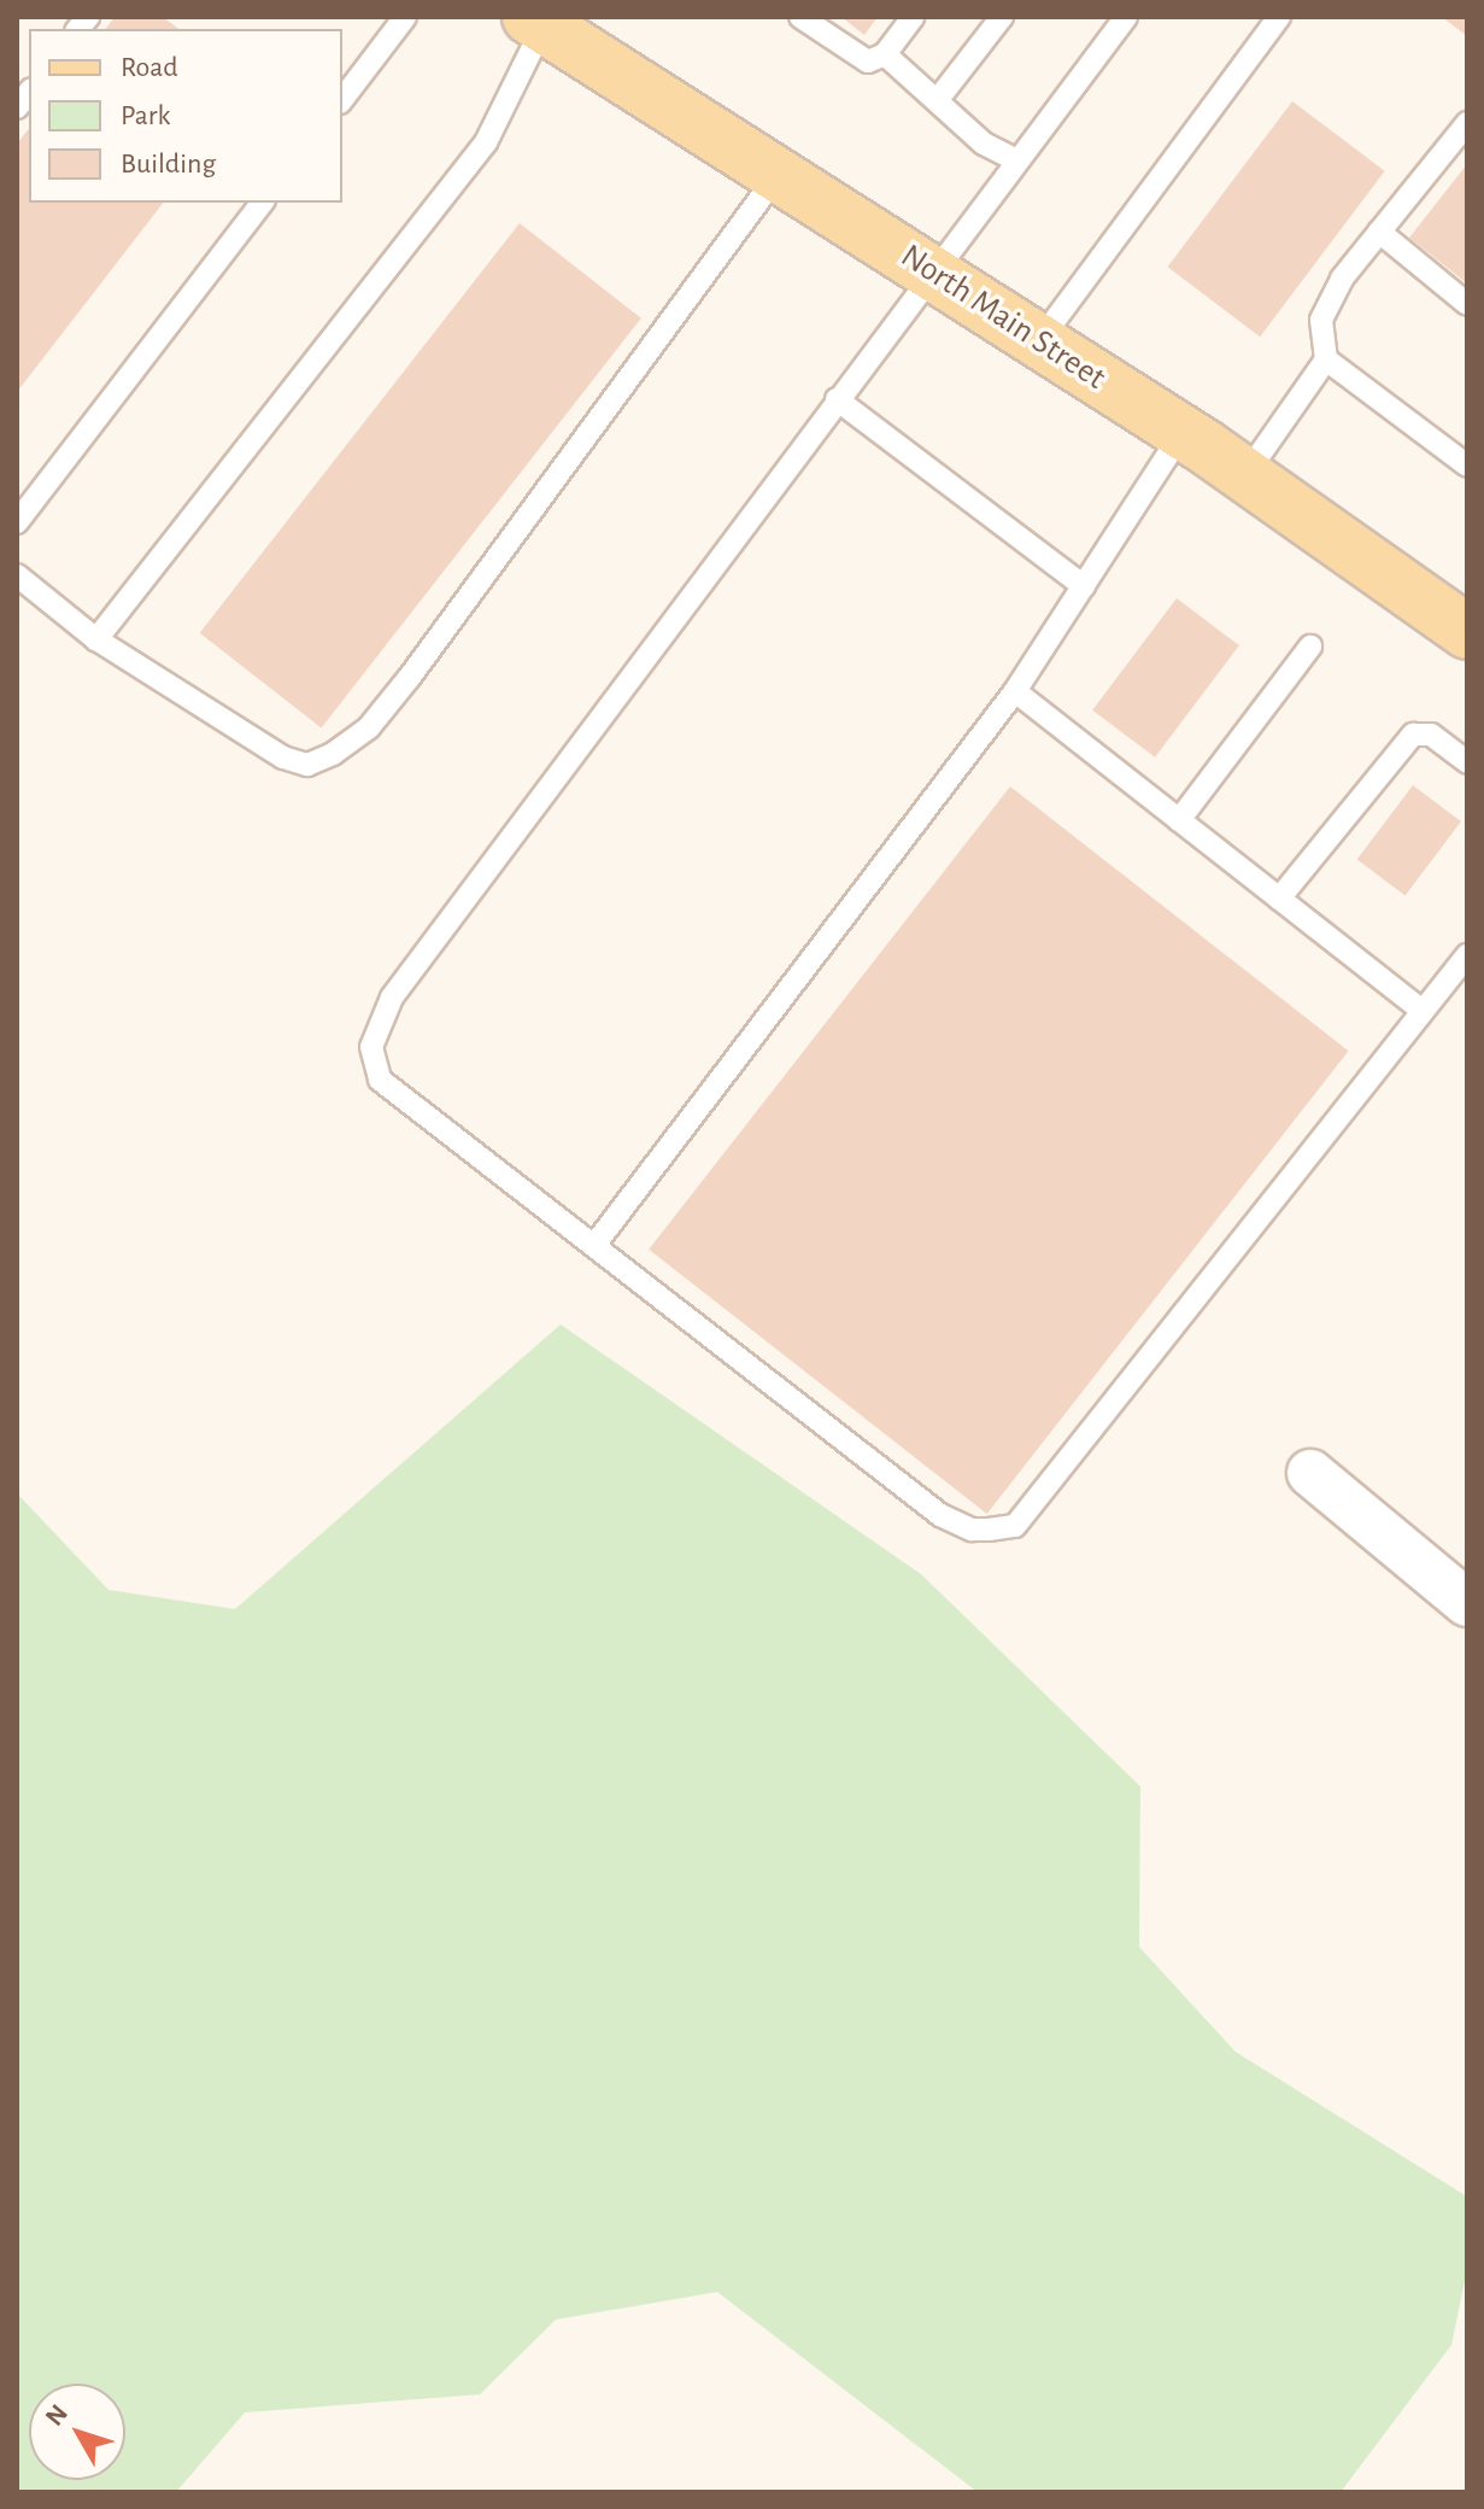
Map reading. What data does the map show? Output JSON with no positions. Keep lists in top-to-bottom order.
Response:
{
  "streets": {
    "main road": ["North Main Street"]
  },
  "legend": ["Road", "Park", "Building"],
  "north": "top left"
}
